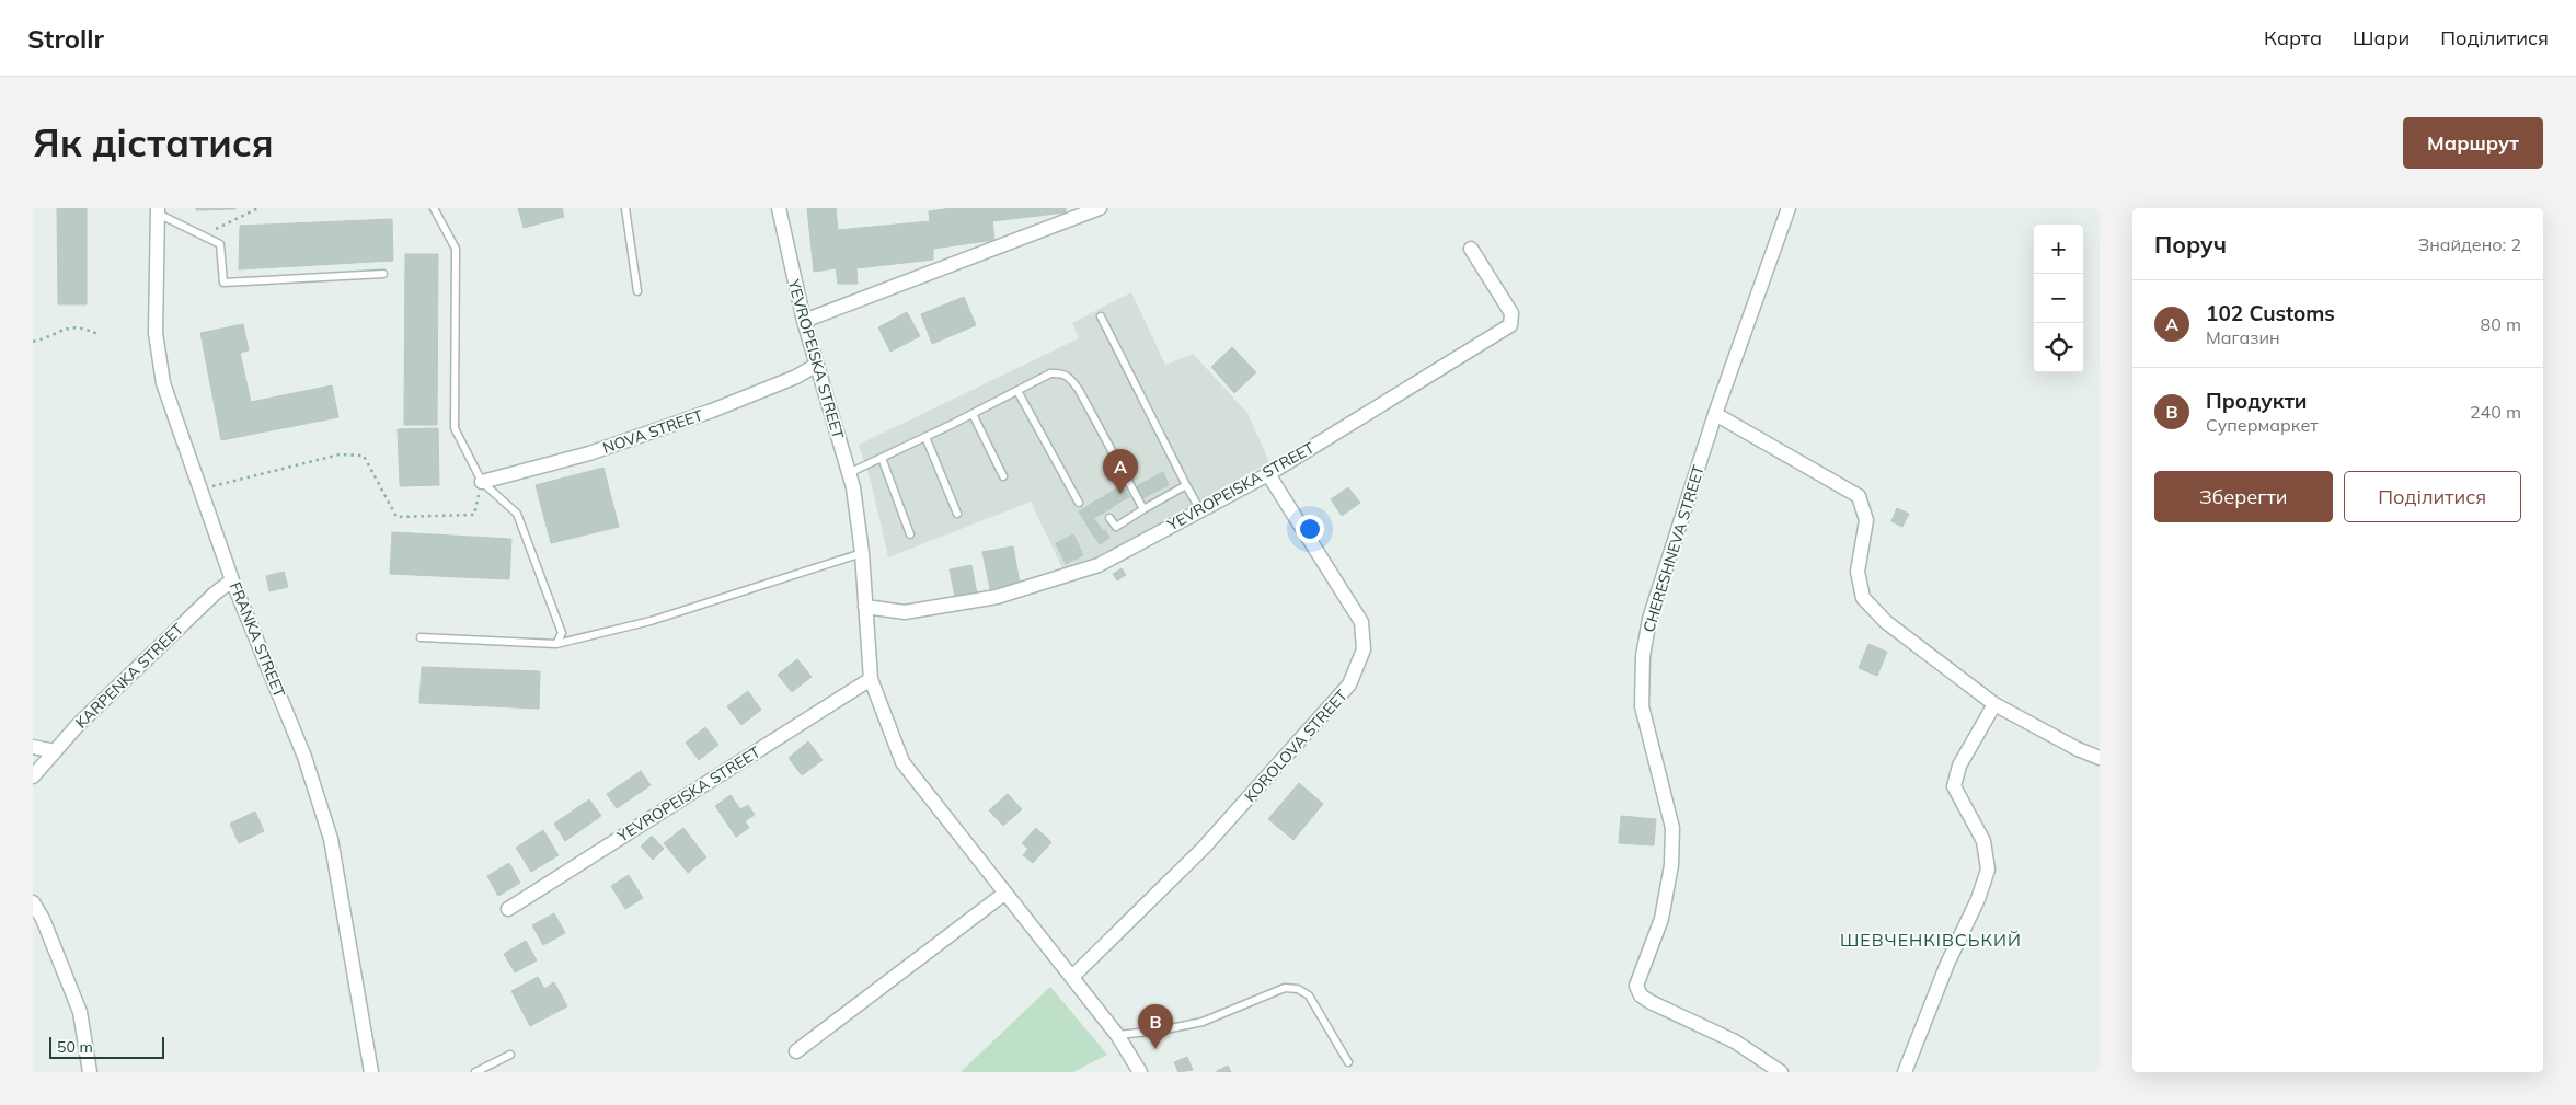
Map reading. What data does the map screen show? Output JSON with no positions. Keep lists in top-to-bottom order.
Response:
{
  "streets": {
    "street": [
      "YEVROPEISKA STREET",
      "NOVA STREET",
      "CHERESHNEVA STREET",
      "FRANKA STREET",
      "KARPENKA STREET",
      "KOROLOVA STREET"
    ]
  },
  "crossings": [
    ["YEVROPEISKA STREET", "NOVA STREET"],
    ["YEVROPEISKA STREET", "KOROLOVA STREET"],
    ["FRANKA STREET", "KARPENKA STREET"]
  ],
  "districts": ["ШЕВЧЕНКІВСЬКИЙ"],
  "scale_bar": "50 m",
  "page": {
    "header": "Strollr",
    "nav": ["Карта", "Шари", "Поділитися"],
    "buttons": [
      "Маршрут",
      ["Зберегти", "Поділитися"]
    ],
    "title": "Як дістатися",
    "heading": ["Поруч", "Знайдено: 2"],
    "map_buttons": ["+", "−"],
    "list": [
      {
        "mark": "A",
        "name": "102 Customs",
        "note": "Магазин",
        "value": "80 m"
      },
      {
        "mark": "B",
        "name": "Продукти",
        "note": "Супермаркет",
        "value": "240 m"
      }
    ],
    "pins": ["A", "B"],
    "scale": "50 m"
  }
}
